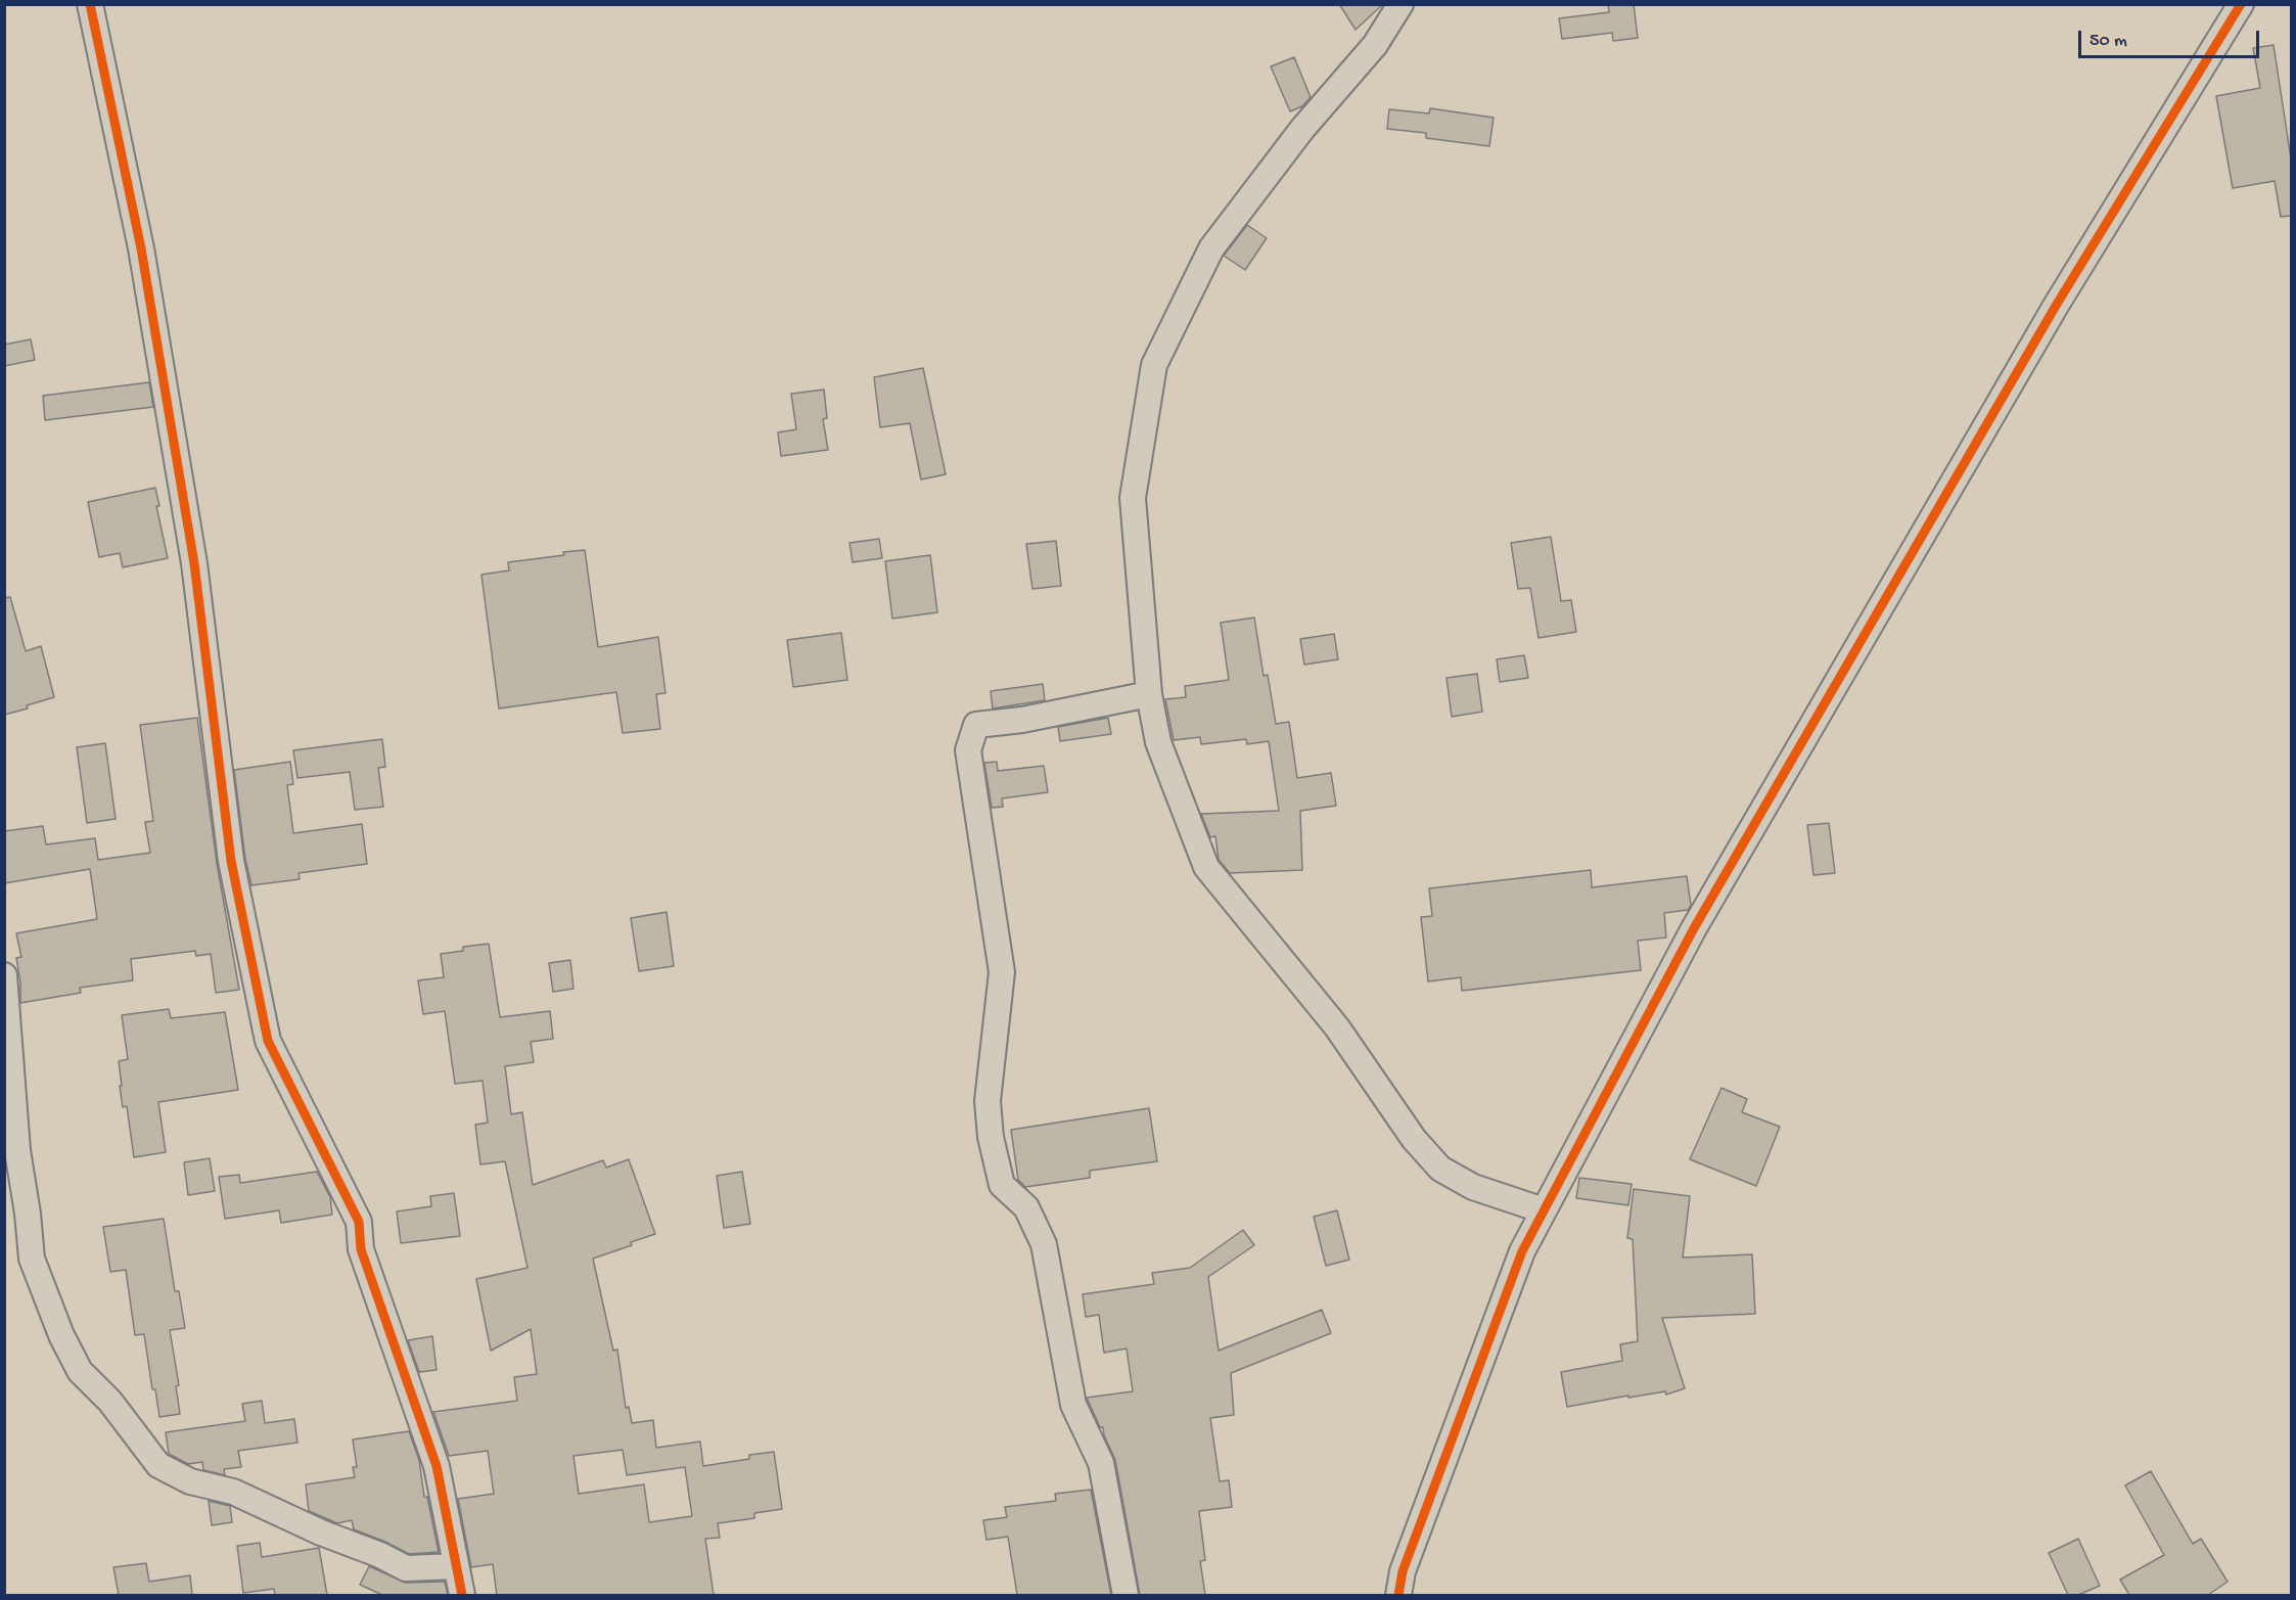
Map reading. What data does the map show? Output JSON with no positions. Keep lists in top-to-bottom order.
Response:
{
  "scale_bar": "50 m"
}
